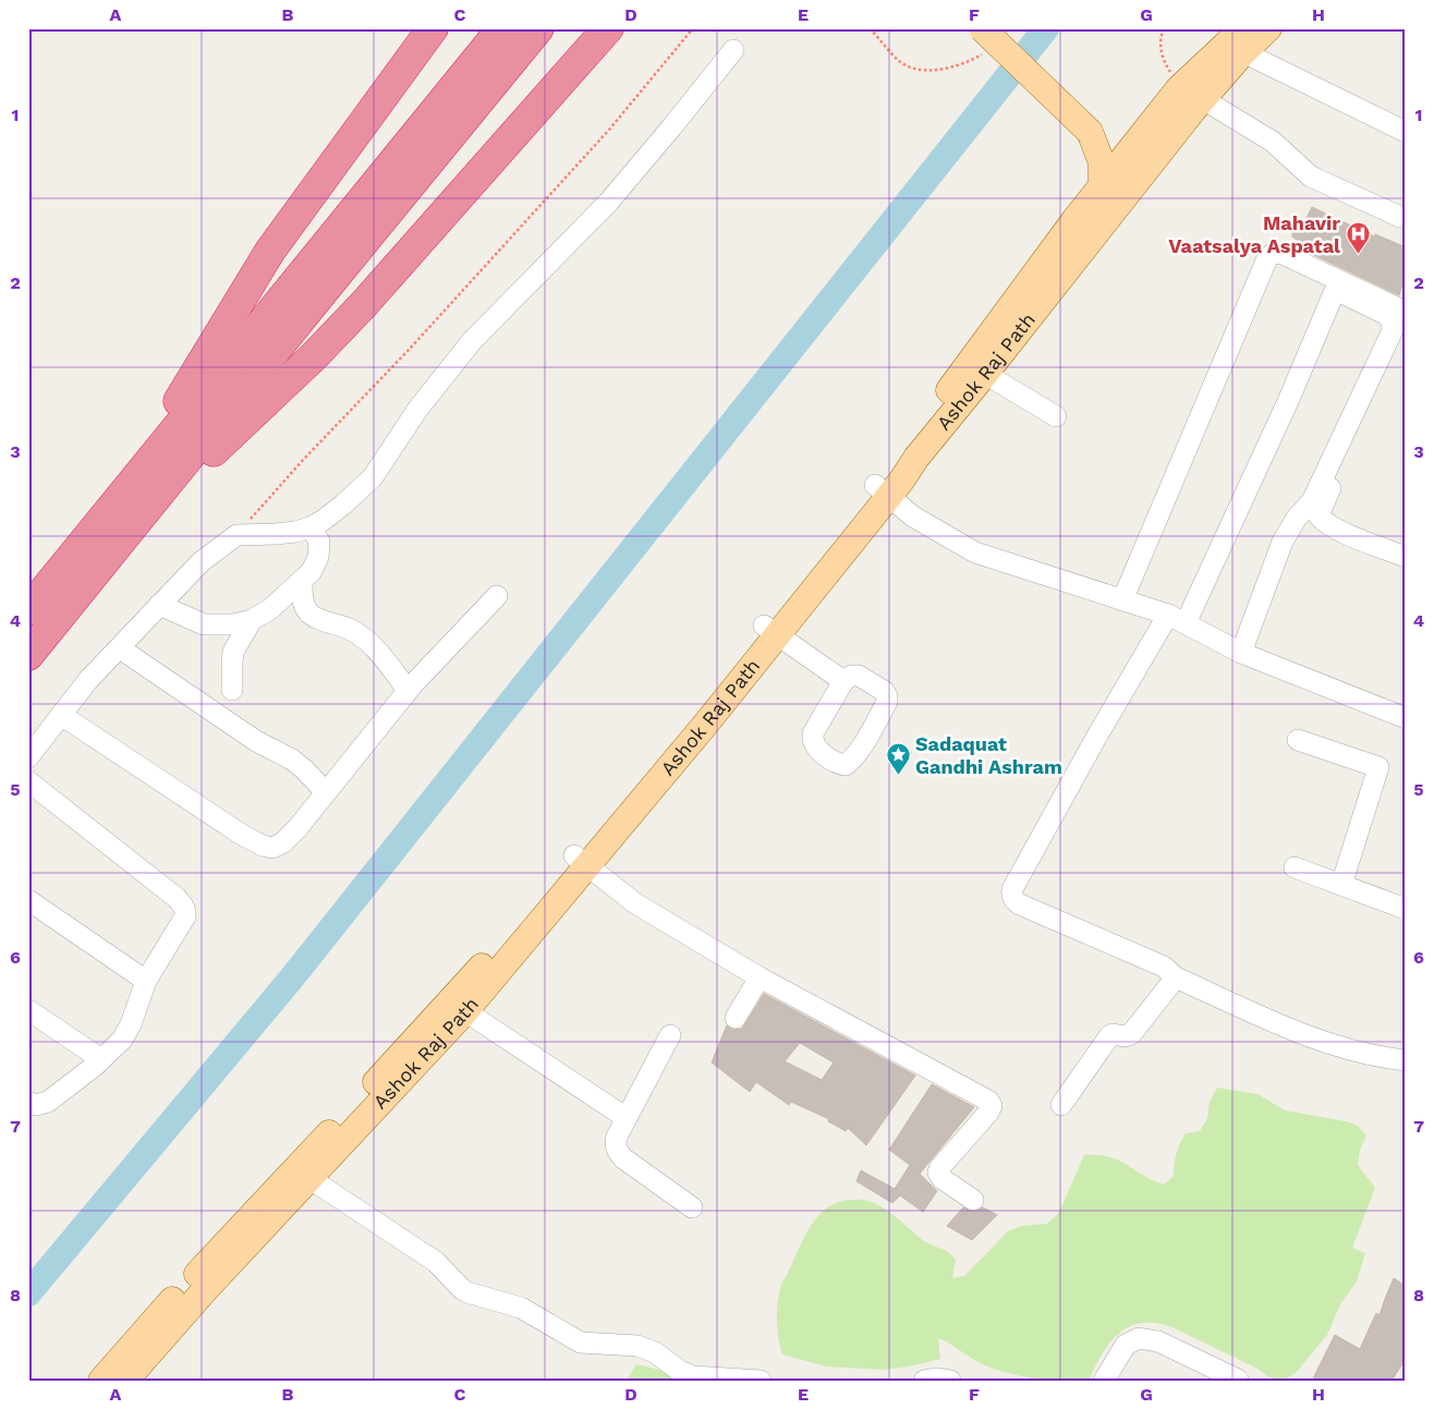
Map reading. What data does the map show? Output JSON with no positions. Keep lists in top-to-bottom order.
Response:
{
  "streets": {
    "main road": ["Ashok Raj Path"]
  },
  "places": {
    "hospital": ["Mahavir Vaatsalya Aspatal"],
    "place": ["Sadaquat Gandhi Ashram"]
  },
  "grid": {
    "columns": [
      "A",
      "B",
      "C",
      "D",
      "E",
      "F",
      "G",
      "H"
    ],
    "rows": [
      "1",
      "2",
      "3",
      "4",
      "5",
      "6",
      "7",
      "8"
    ]
  }
}
